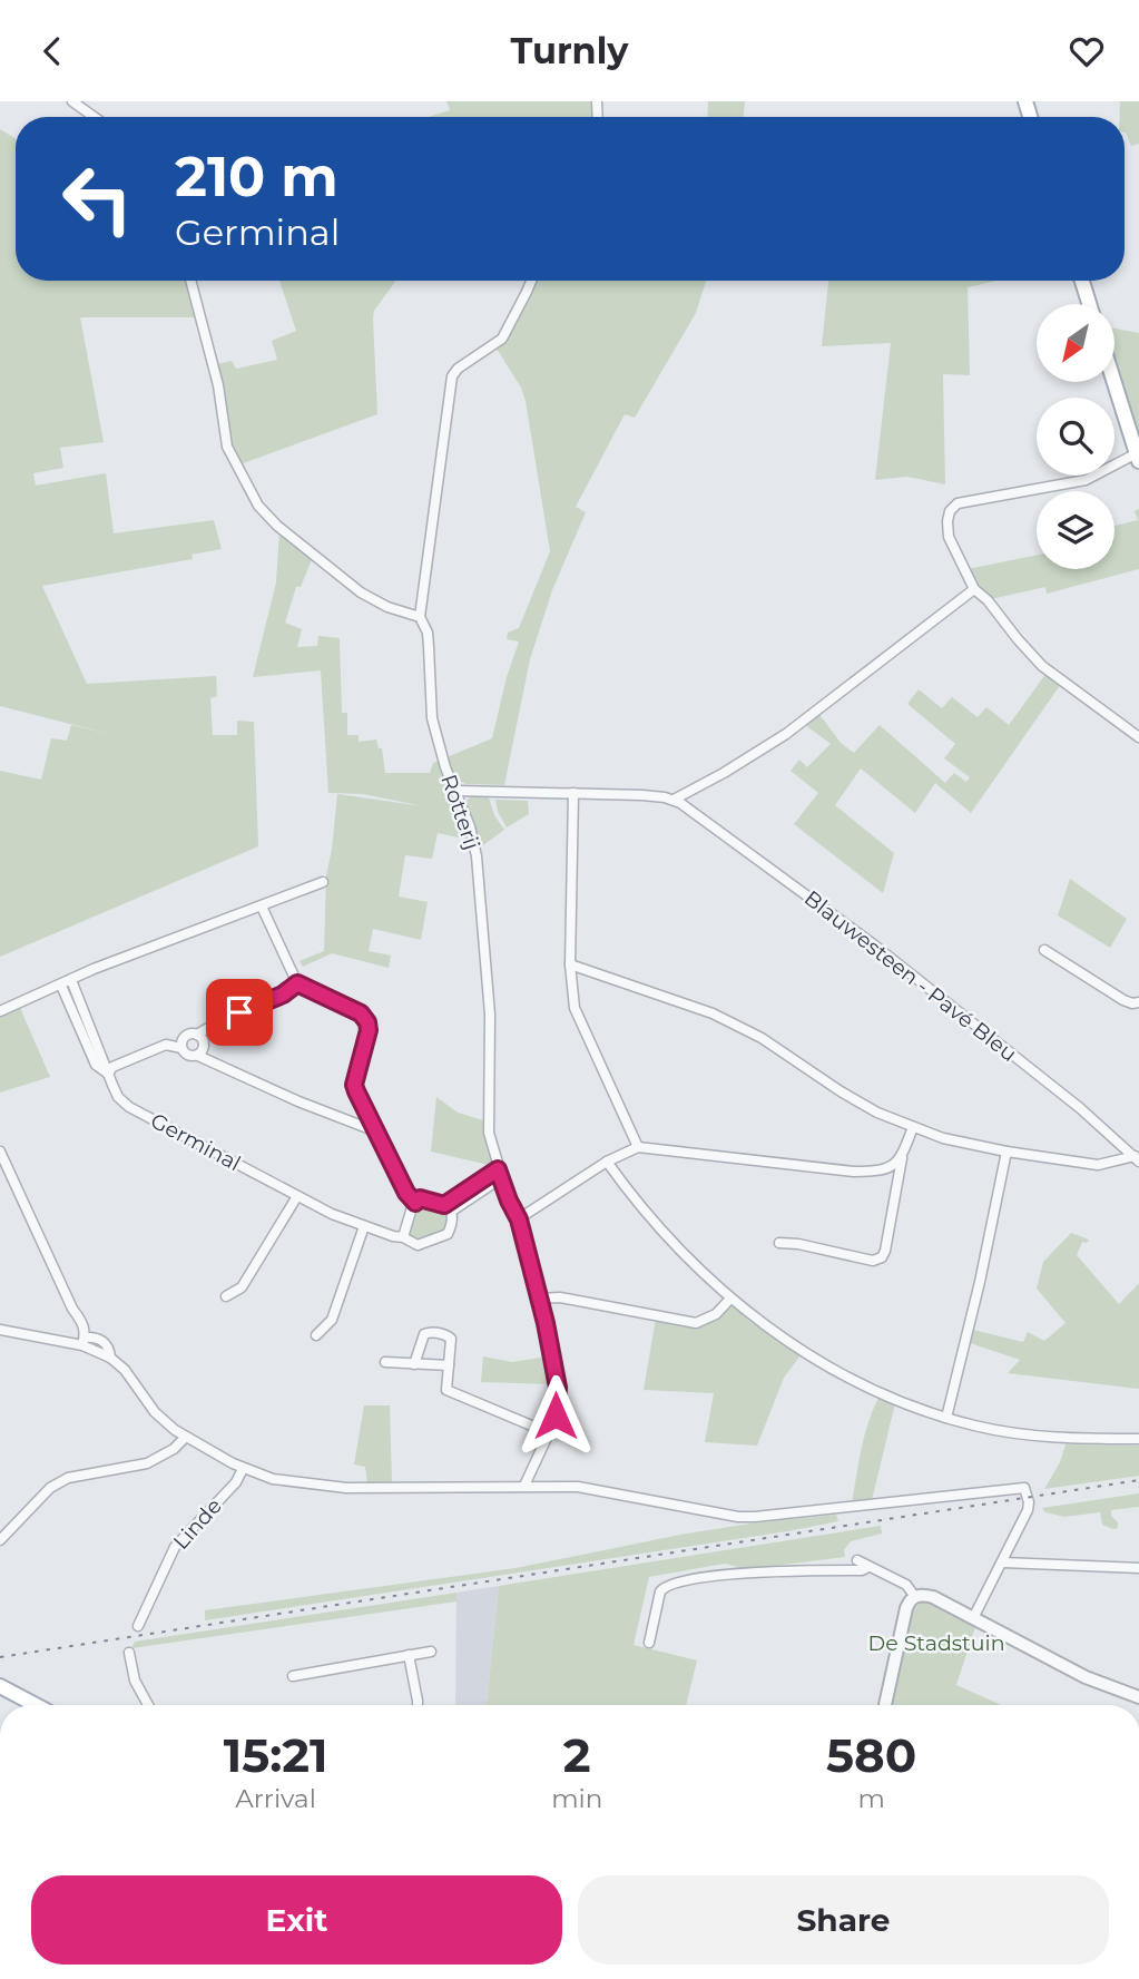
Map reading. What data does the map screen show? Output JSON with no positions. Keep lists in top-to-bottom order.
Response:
{
  "streets": {
    "street": [
      "Rotterij",
      "Blauwesteen - Pavé Bleu",
      "Germinal",
      "Linde"
    ]
  },
  "crossings": [
    ["Rotterij", "Germinal"]
  ],
  "parks": ["De Stadstuin"],
  "north": "bottom left",
  "page": {
    "header": "Turnly",
    "turn": ["210 m", "Germinal"],
    "eta": [
      "15:21",
      "Arrival",
      "2",
      "min",
      "580",
      "m"
    ],
    "buttons": ["Exit", "Share"]
  }
}
